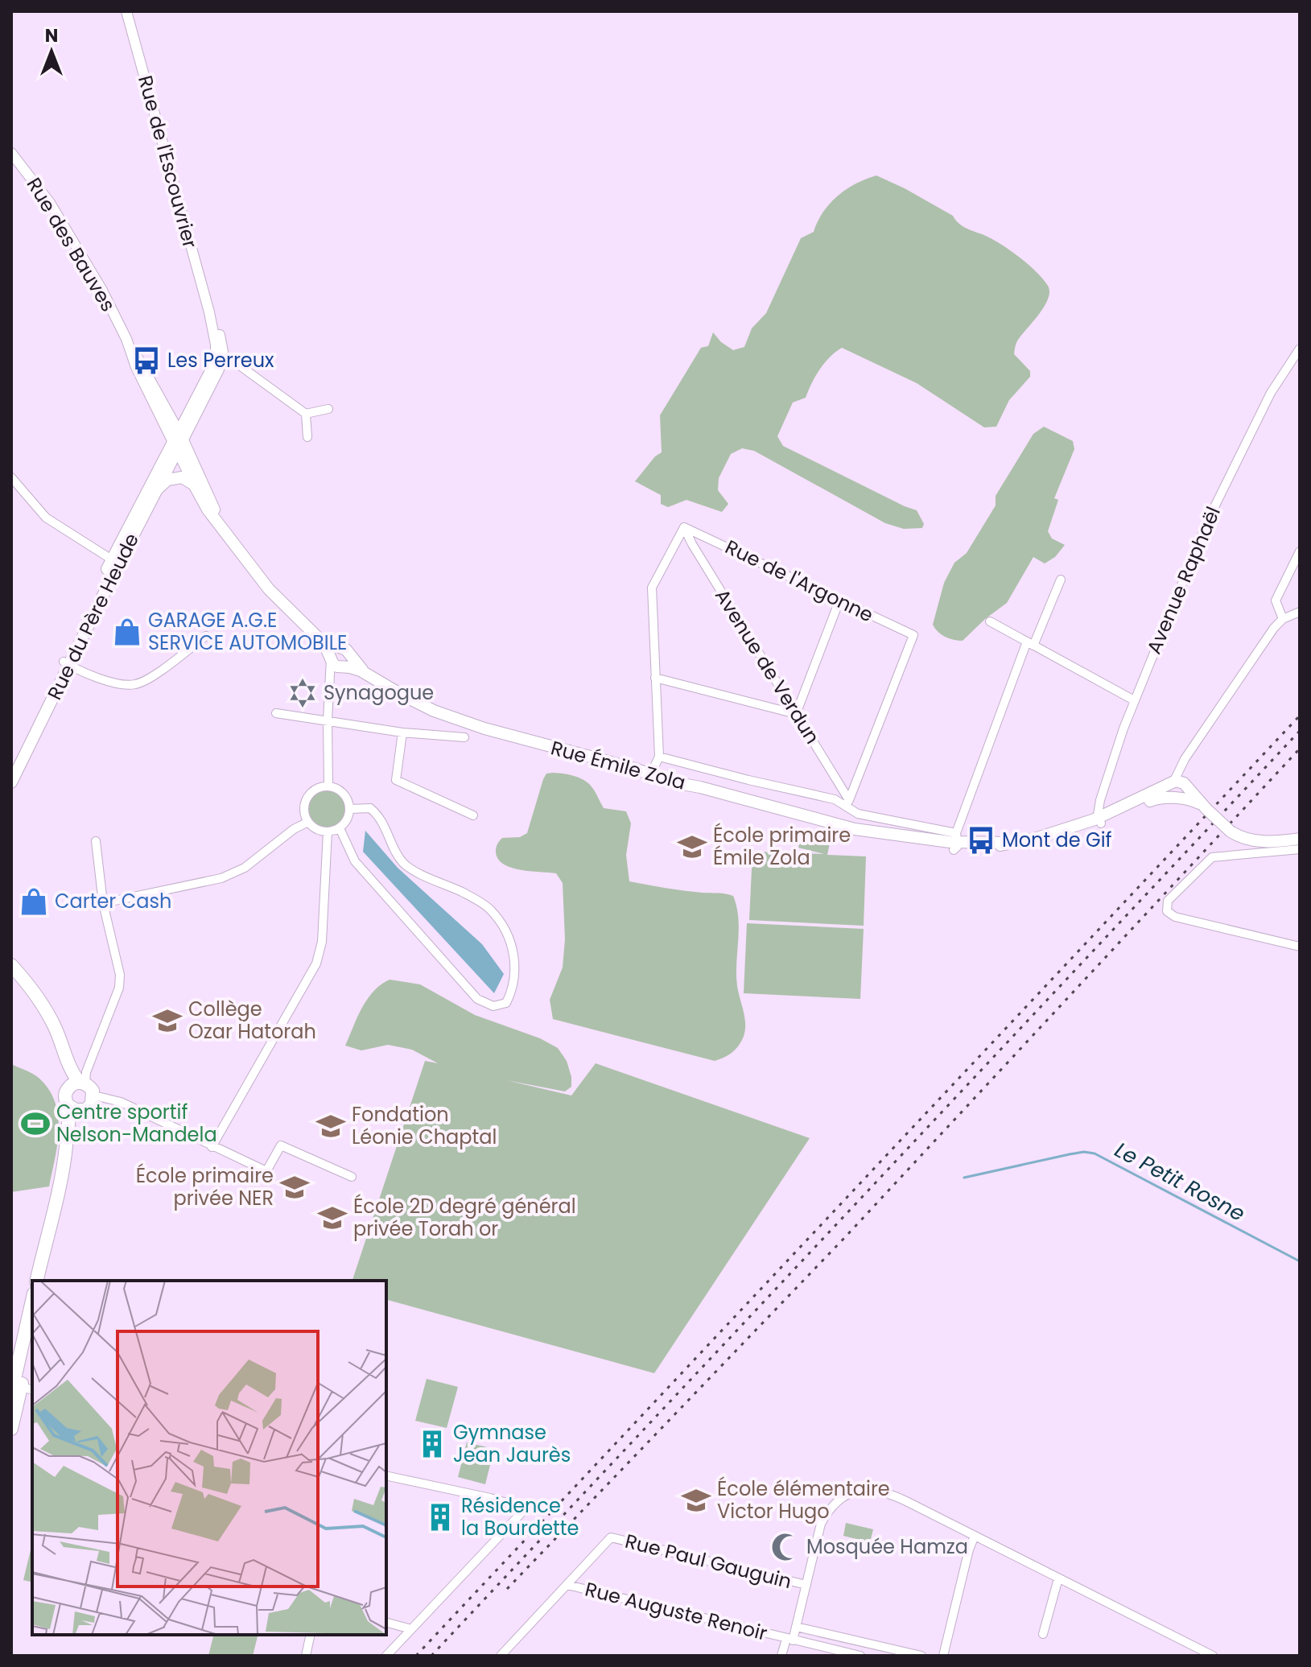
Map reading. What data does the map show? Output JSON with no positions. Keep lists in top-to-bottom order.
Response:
{
  "streets": {
    "main road": ["Rue du Père Heude", "Rue Émile Zola"],
    "street": [
      "Rue de l'Escouvrier",
      "Rue des Bauves",
      "Avenue Raphaël",
      "Rue de l'Argonne",
      "Avenue de Verdun",
      "Rue Paul Gauguin",
      "Rue Auguste Renoir"
    ]
  },
  "crossings": [
    ["Rue des Bauves", "Rue du Père Heude"],
    ["Rue des Bauves", "Rue Émile Zola"],
    ["Avenue Raphaël", "Rue Émile Zola"],
    ["Rue de l'Argonne", "Avenue de Verdun"],
    ["Rue du Père Heude", "Rue Émile Zola"],
    ["Rue Paul Gauguin", "Rue Auguste Renoir"]
  ],
  "water": ["Le Petit Rosne"],
  "places": {
    "bus stop": ["Les Perreux", "Mont de Gif"],
    "shop": ["GARAGE A.G.E SERVICE AUTOMOBILE", "Carter Cash"],
    "synagogue": ["Synagogue"],
    "school or university": [
      "École primaire Émile Zola",
      "Collège Ozar Hatorah",
      "Fondation Léonie Chaptal",
      "École primaire privée NER",
      "École 2D degré général privée Torah or",
      "École élémentaire Victor Hugo"
    ],
    "sports": ["Centre sportif Nelson-Mandela"],
    "building": ["Gymnase Jean Jaurès", "Résidence la Bourdette"],
    "mosque": ["Mosquée Hamza"]
  },
  "north": "top"
}
